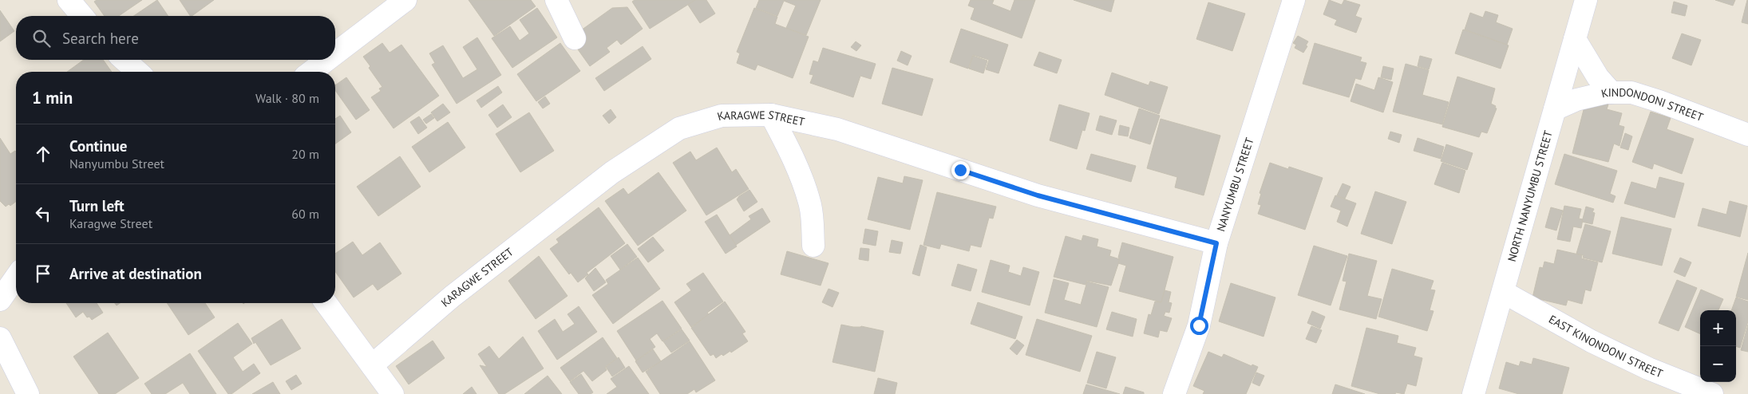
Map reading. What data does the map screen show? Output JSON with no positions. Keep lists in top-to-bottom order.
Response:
{
  "streets": {
    "street": [
      "KINDONDONI STREET",
      "KARAGWE STREET",
      "NANYUMBU STREET",
      "NORTH NANYUMBU STREET",
      "EAST KINONDONI STREET"
    ]
  },
  "crossings": [
    ["KINDONDONI STREET", "NORTH NANYUMBU STREET"],
    ["KARAGWE STREET", "NANYUMBU STREET"],
    ["NORTH NANYUMBU STREET", "EAST KINONDONI STREET"]
  ],
  "page": {
    "search": "Search here",
    "heading": ["1 min", "Walk · 80 m"],
    "list": [
      ["Continue", "Nanyumbu Street", "20 m"],
      ["Turn left", "Karagwe Street", "60 m"],
      "Arrive at destination"
    ],
    "map_buttons": ["+", "−"]
  }
}
